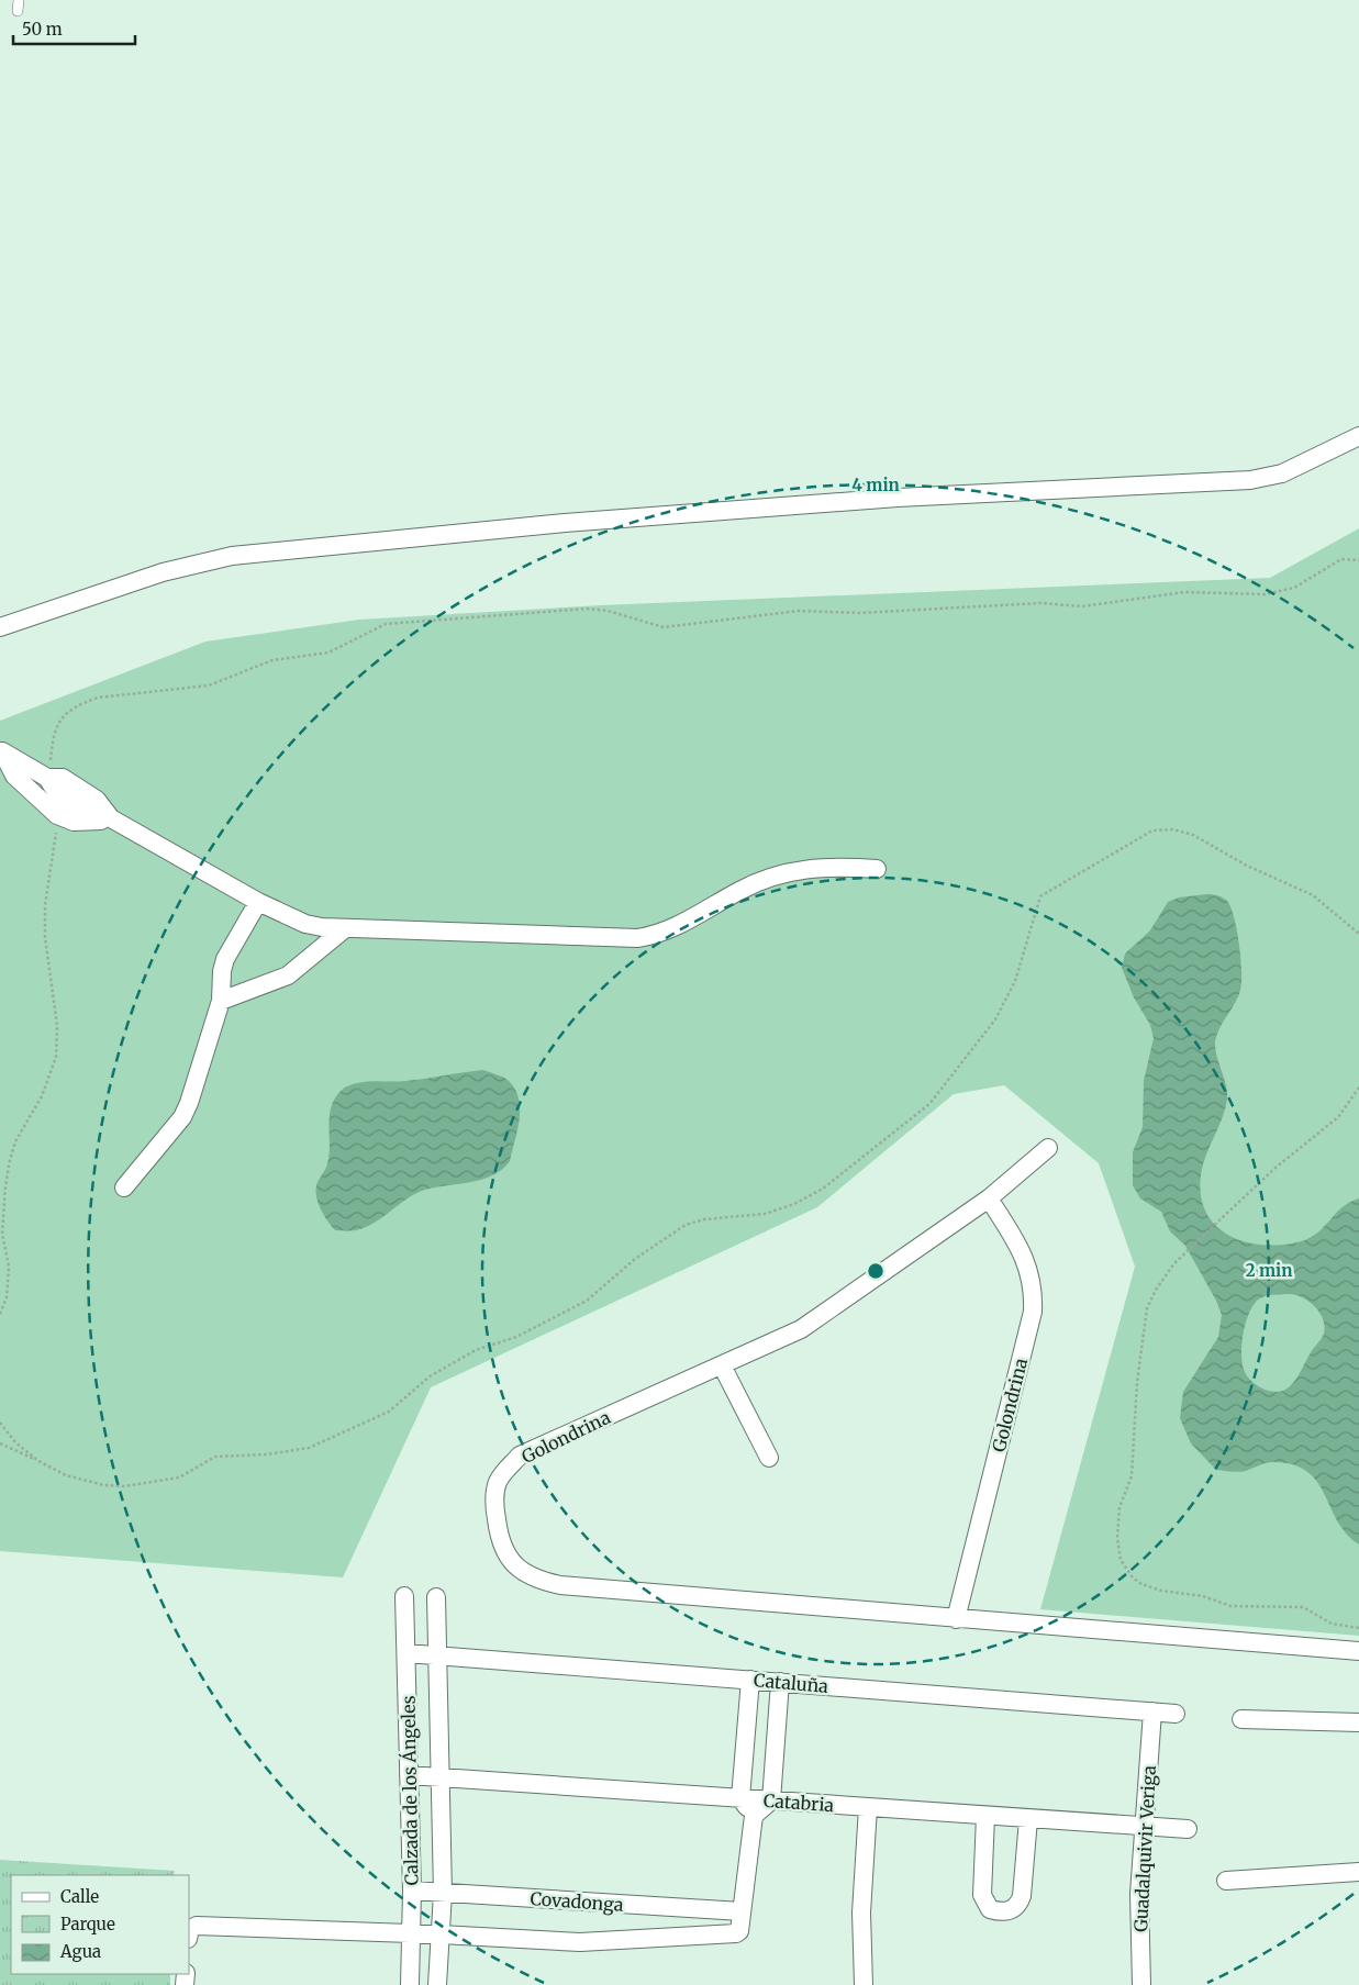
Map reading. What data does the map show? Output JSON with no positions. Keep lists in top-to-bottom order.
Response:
{
  "streets": {
    "street": [
      "Golondrina",
      "Cataluña",
      "Calzada de los Ángeles",
      "Catabria",
      "Guadalquivir Veriga",
      "Covadonga"
    ]
  },
  "crossings": [
    ["Cataluña", "Calzada de los Ángeles"],
    ["Cataluña", "Guadalquivir Veriga"],
    ["Calzada de los Ángeles", "Catabria"],
    ["Calzada de los Ángeles", "Covadonga"],
    ["Catabria", "Guadalquivir Veriga"]
  ],
  "legend": ["Calle", "Parque", "Agua"],
  "scale_bar": "50 m",
  "rings": ["4 min", "2 min"]
}
